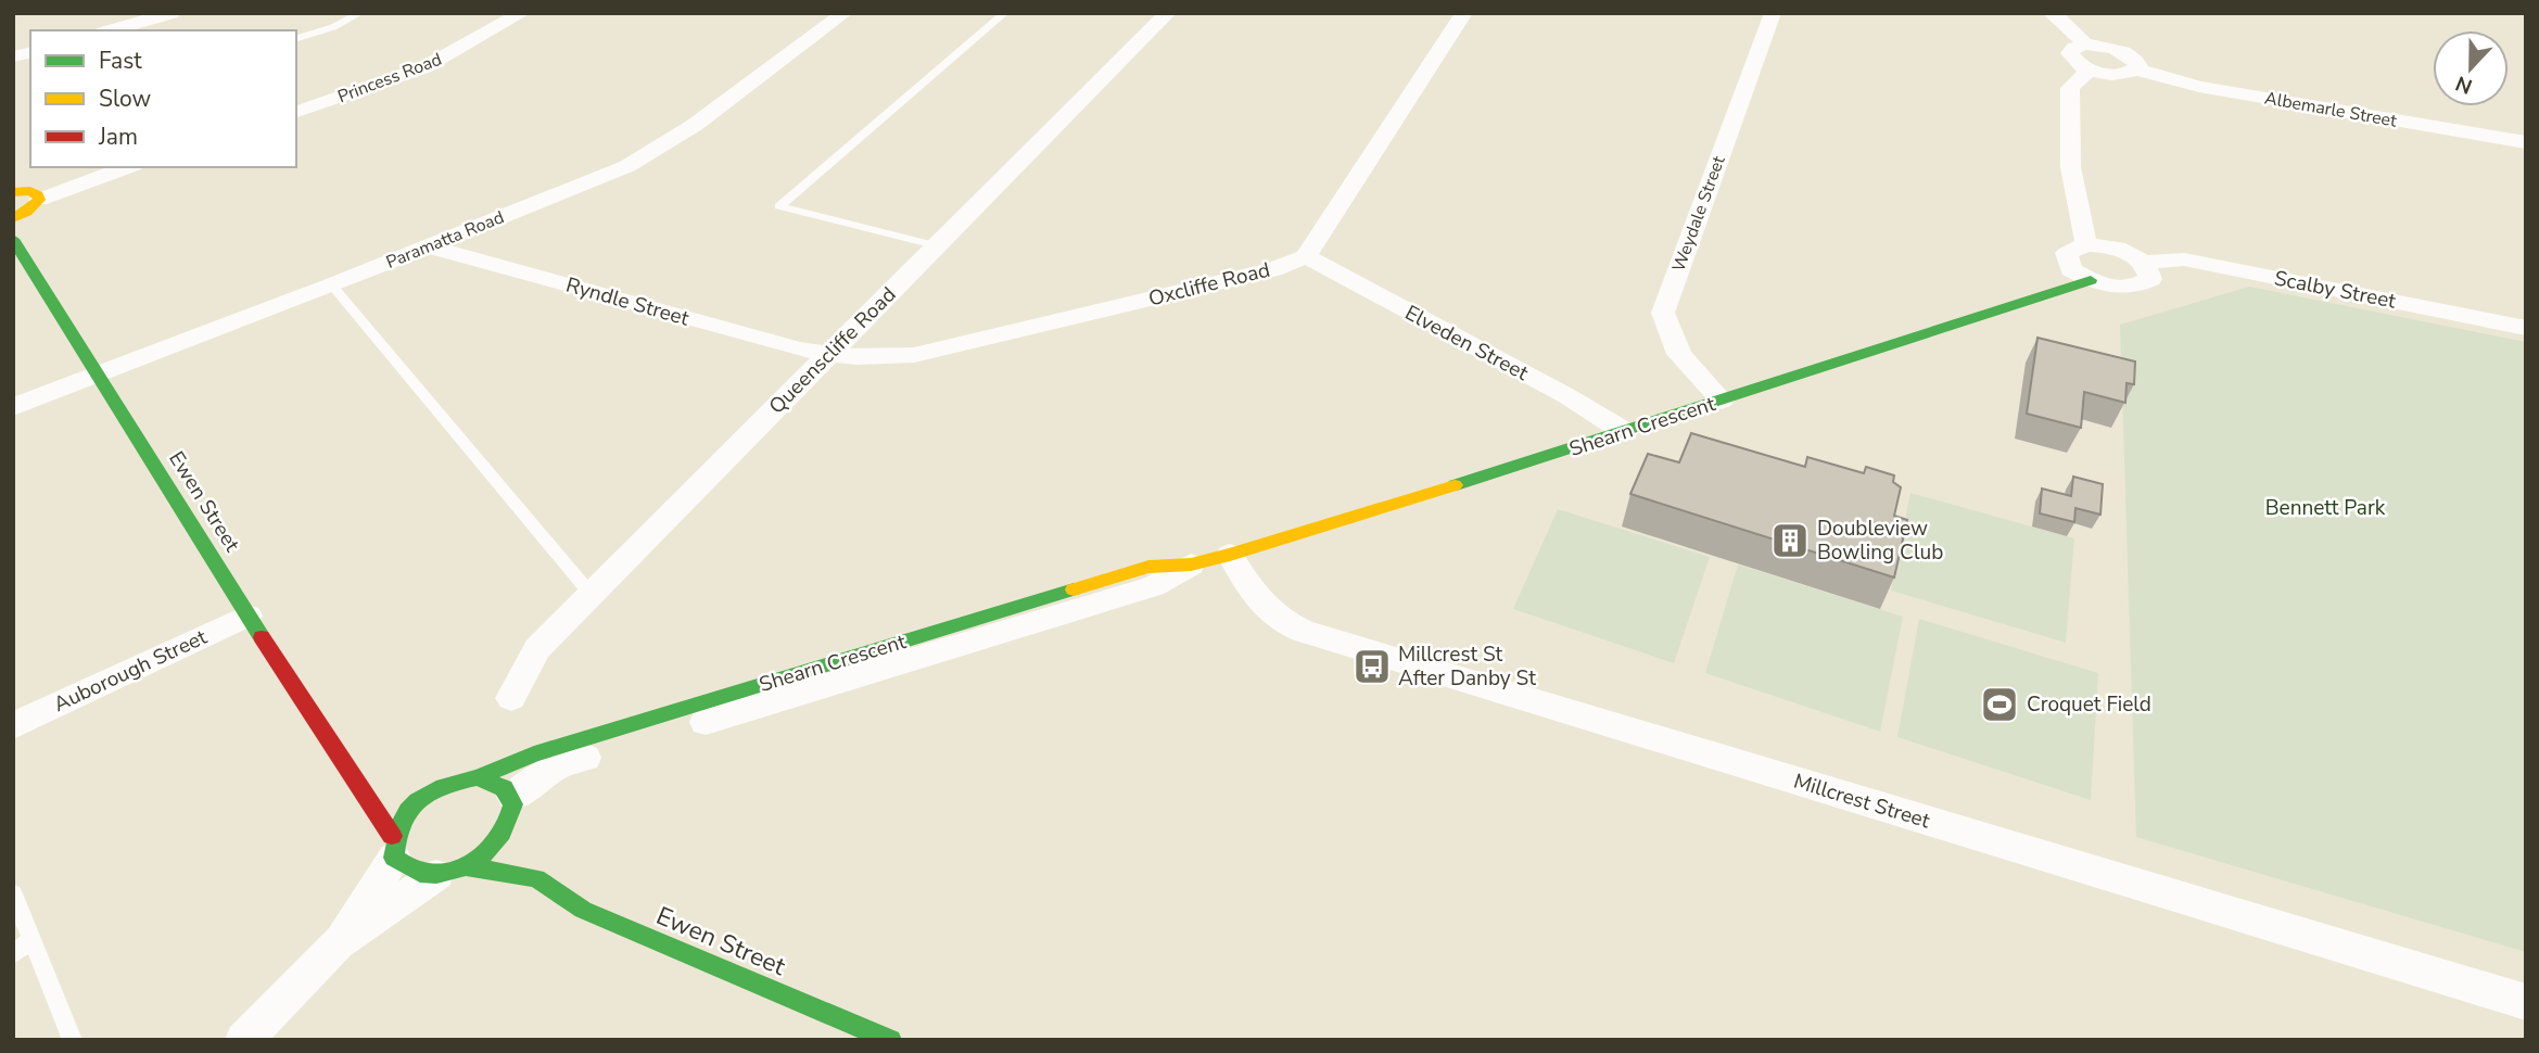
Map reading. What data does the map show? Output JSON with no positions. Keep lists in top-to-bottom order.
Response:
{
  "streets": {
    "main road": ["Shearn Crescent", "Ewen Street"],
    "street": [
      "Princess Road",
      "Albemarle Street",
      "Weydale Street",
      "Paramatta Road",
      "Oxcliffe Road",
      "Scalby Street",
      "Ryndle Street",
      "Elveden Street",
      "Queenscliffe Road",
      "Auborough Street",
      "Millcrest Street"
    ]
  },
  "crossings": [
    ["Weydale Street", "Shearn Crescent"],
    ["Paramatta Road", "Ryndle Street"],
    ["Paramatta Road", "Ewen Street"],
    ["Oxcliffe Road", "Ryndle Street"],
    ["Oxcliffe Road", "Elveden Street"],
    ["Oxcliffe Road", "Queenscliffe Road"],
    ["Ryndle Street", "Queenscliffe Road"],
    ["Elveden Street", "Shearn Crescent"],
    ["Shearn Crescent", "Ewen Street"],
    ["Shearn Crescent", "Millcrest Street"],
    ["Ewen Street", "Auborough Street"]
  ],
  "parks": ["Bennett Park"],
  "places": {
    "building": ["Doubleview Bowling Club"],
    "bus stop": ["Millcrest St After Danby St"],
    "sports": ["Croquet Field"]
  },
  "legend": ["Fast", "Slow", "Jam"],
  "north": "bottom"
}
